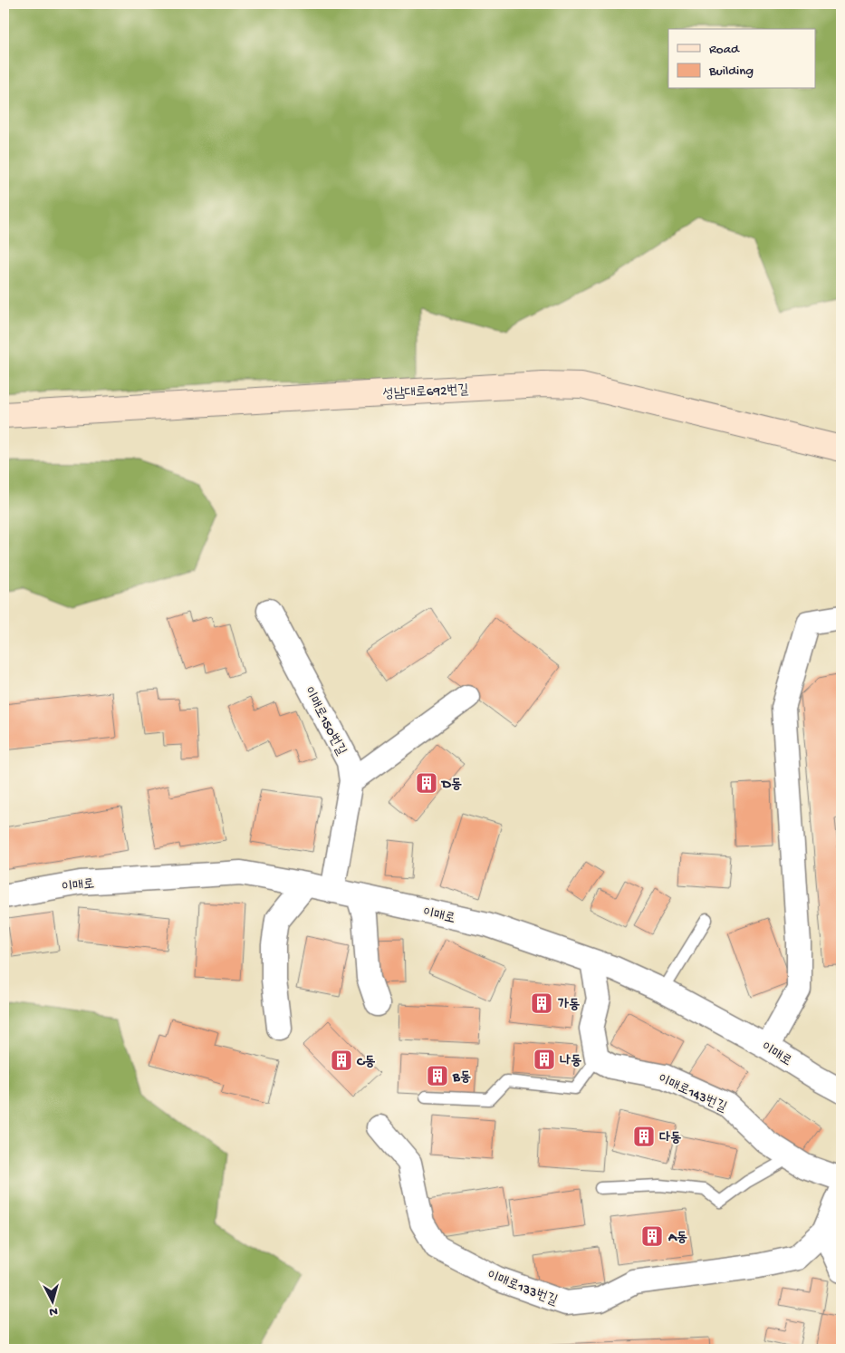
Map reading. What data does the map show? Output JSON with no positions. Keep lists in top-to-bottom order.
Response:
{
  "streets": {
    "street": [
      "성남대로692번길",
      "이매로150번길",
      "이매로",
      "이매로143번길",
      "이매로133번길"
    ]
  },
  "crossings": [
    ["이매로150번길", "이매로"]
  ],
  "places": {
    "building": [
      "D동",
      "가동",
      "나동",
      "C동",
      "B동",
      "다동",
      "A동"
    ]
  },
  "legend": ["Road", "Building"],
  "north": "bottom"
}
